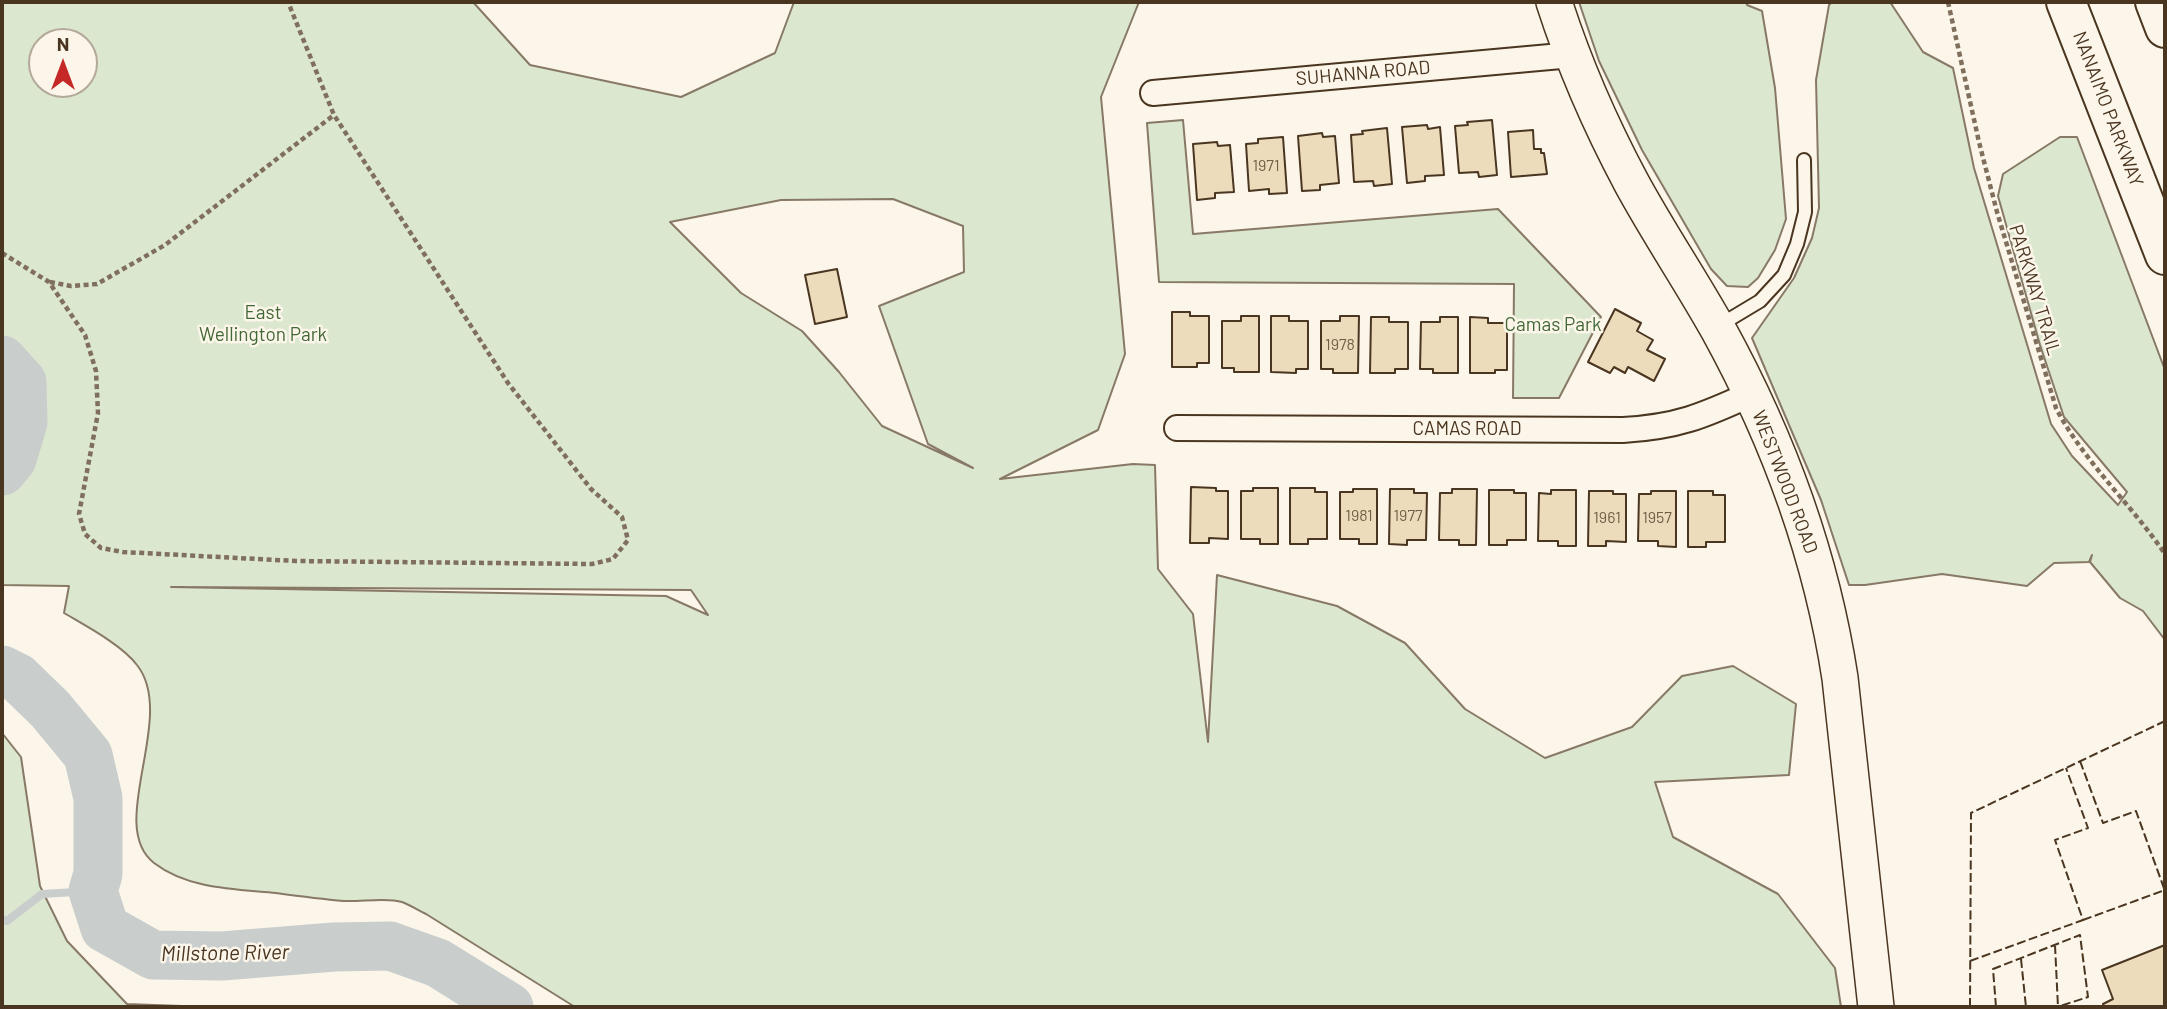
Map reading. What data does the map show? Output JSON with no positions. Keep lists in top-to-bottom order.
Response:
{
  "streets": {
    "highway": ["NANAIMO PARKWAY"],
    "street": ["SUHANNA ROAD", "CAMAS ROAD", "WESTWOOD ROAD"],
    "path": ["PARKWAY TRAIL"]
  },
  "crossings": [
    ["SUHANNA ROAD", "WESTWOOD ROAD"],
    ["CAMAS ROAD", "WESTWOOD ROAD"]
  ],
  "water": ["Millstone River"],
  "parks": ["East Wellington Park", "Camas Park"],
  "house_numbers": [
    "1971",
    "1978",
    "1981",
    "1977",
    "1961",
    "1957"
  ],
  "north": "top"
}
